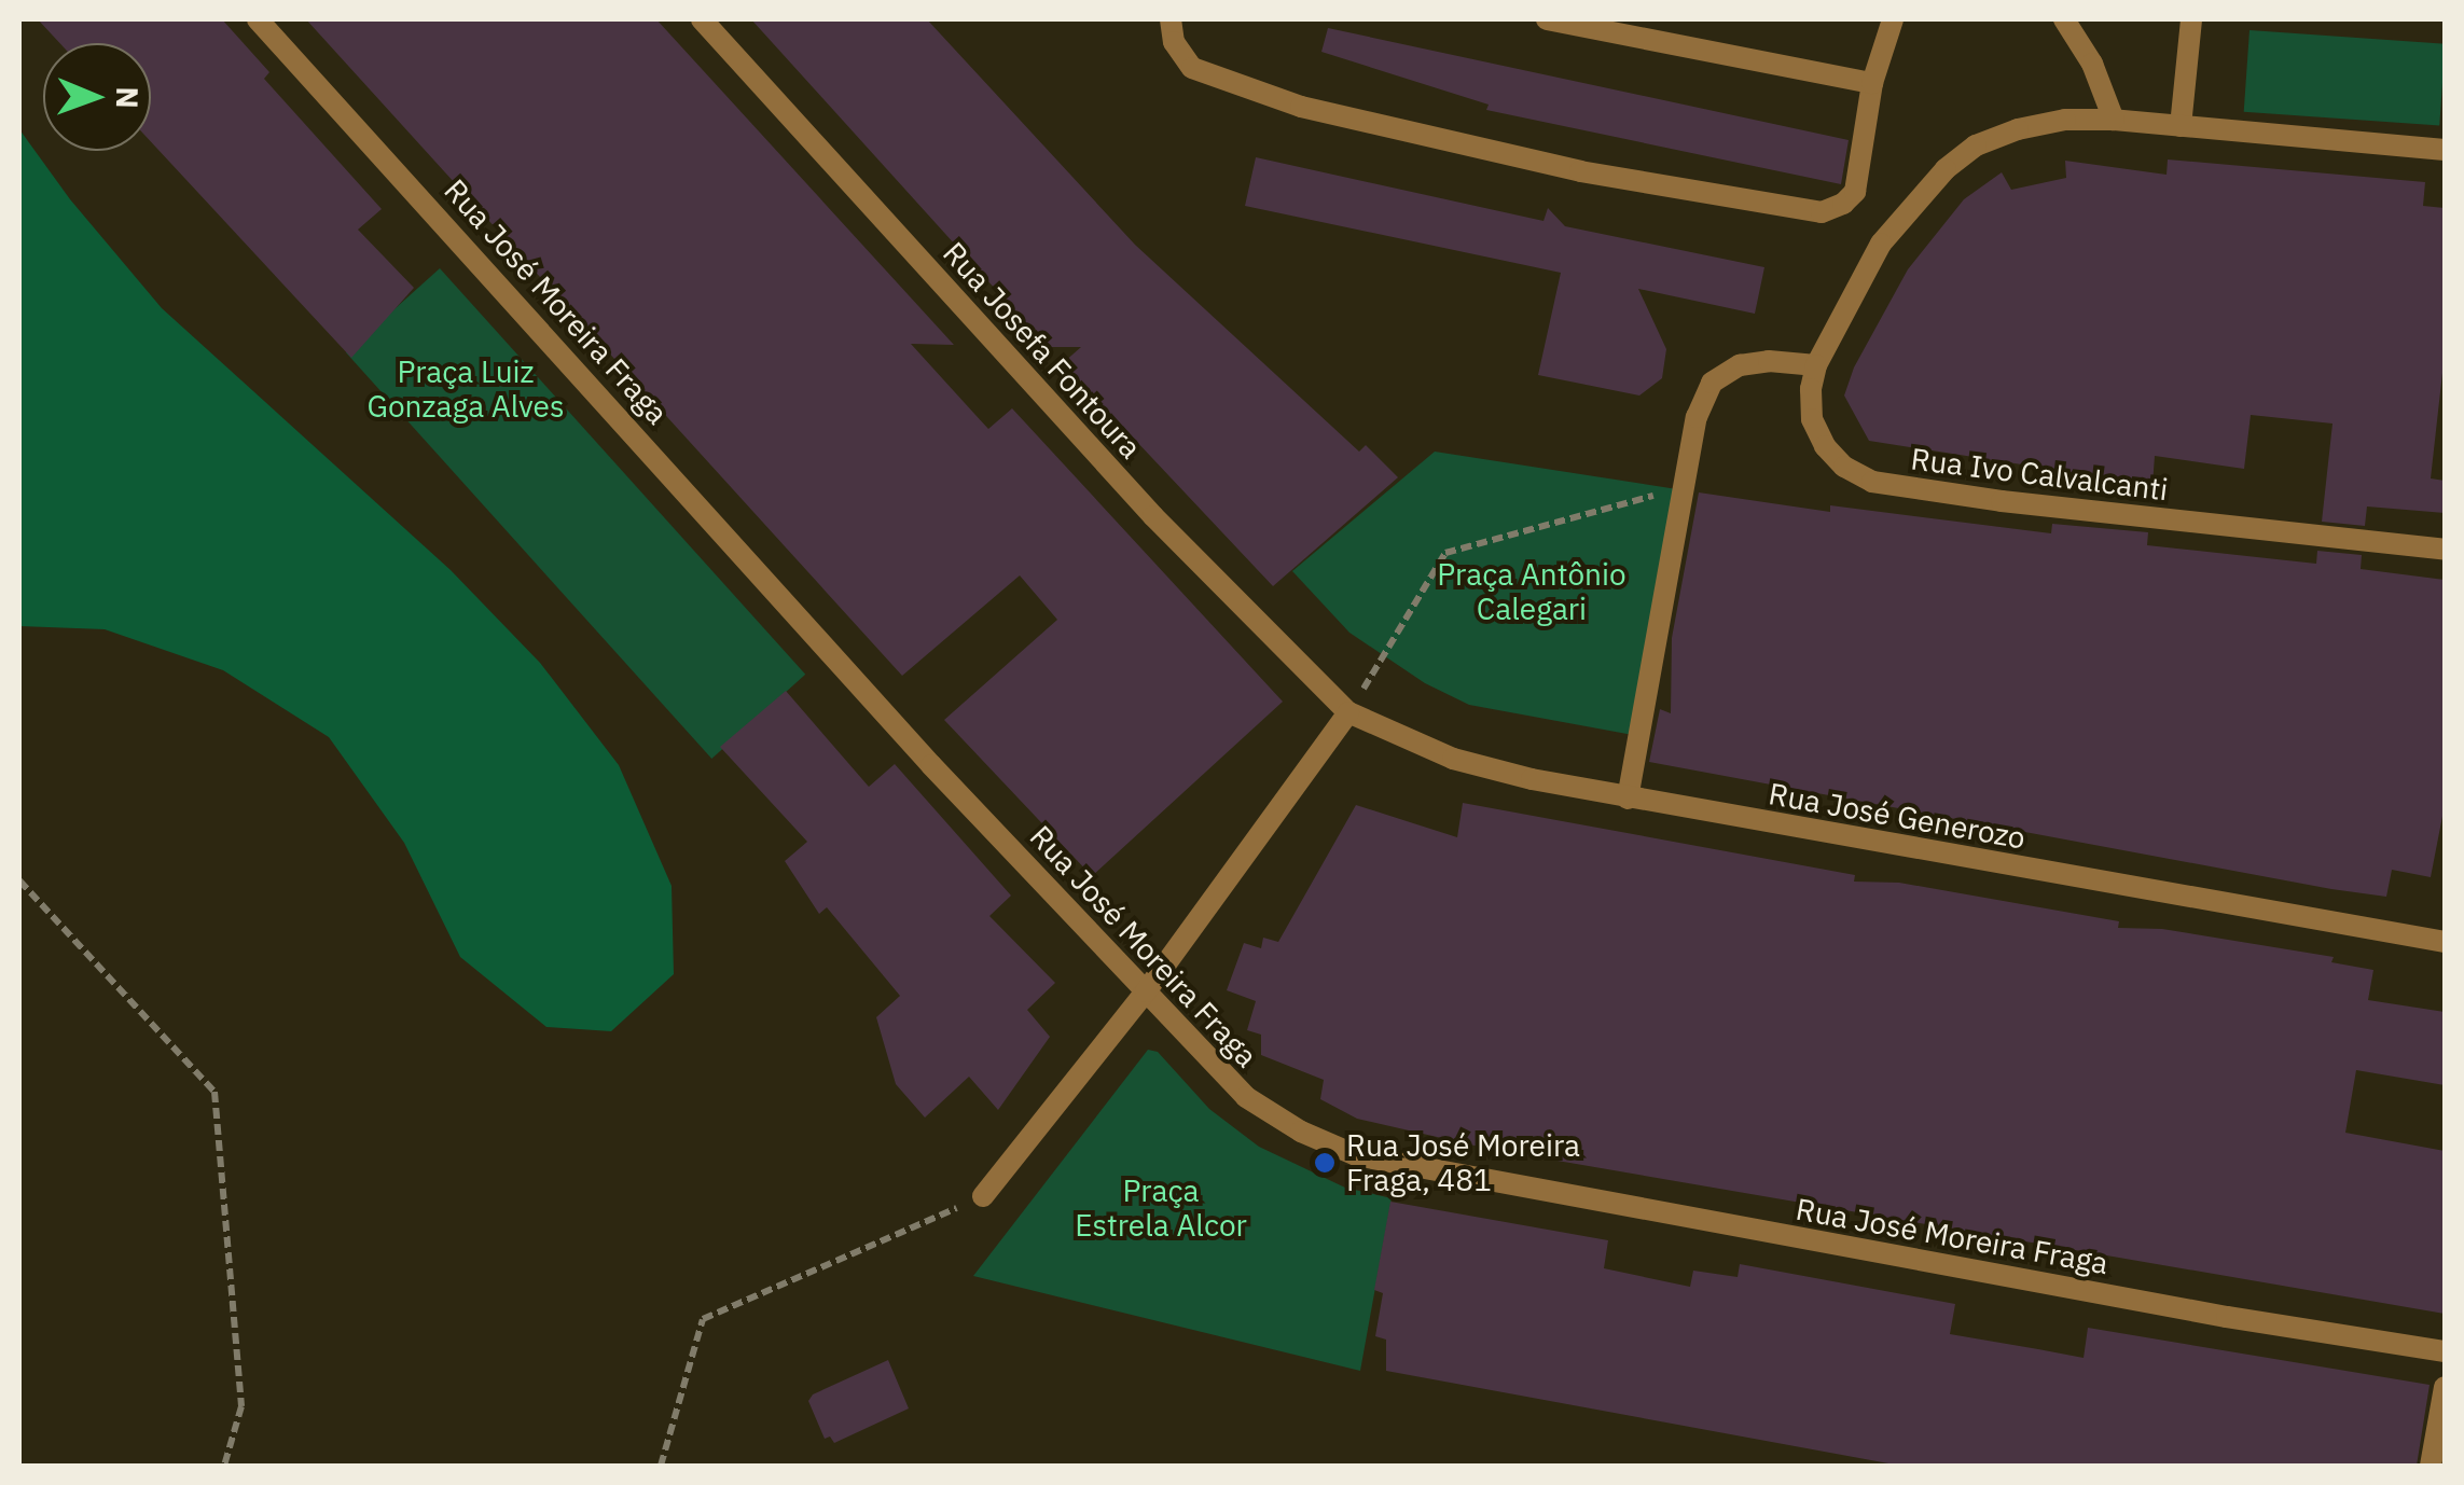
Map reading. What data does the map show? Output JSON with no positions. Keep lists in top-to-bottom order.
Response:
{
  "streets": {
    "street": [
      "Rua José Moreira Fraga",
      "Rua Josefa Fontoura",
      "Rua Ivo Calvalcanti",
      "Rua José Generozo"
    ]
  },
  "crossings": [
    ["Rua Josefa Fontoura", "Rua José Generozo"]
  ],
  "parks": ["Praça Luiz Gonzaga Alves", "Praça Antônio Calegari", "Praça Estrela Alcor"],
  "places": ["Rua José Moreira Fraga, 481"],
  "north": "right"
}
